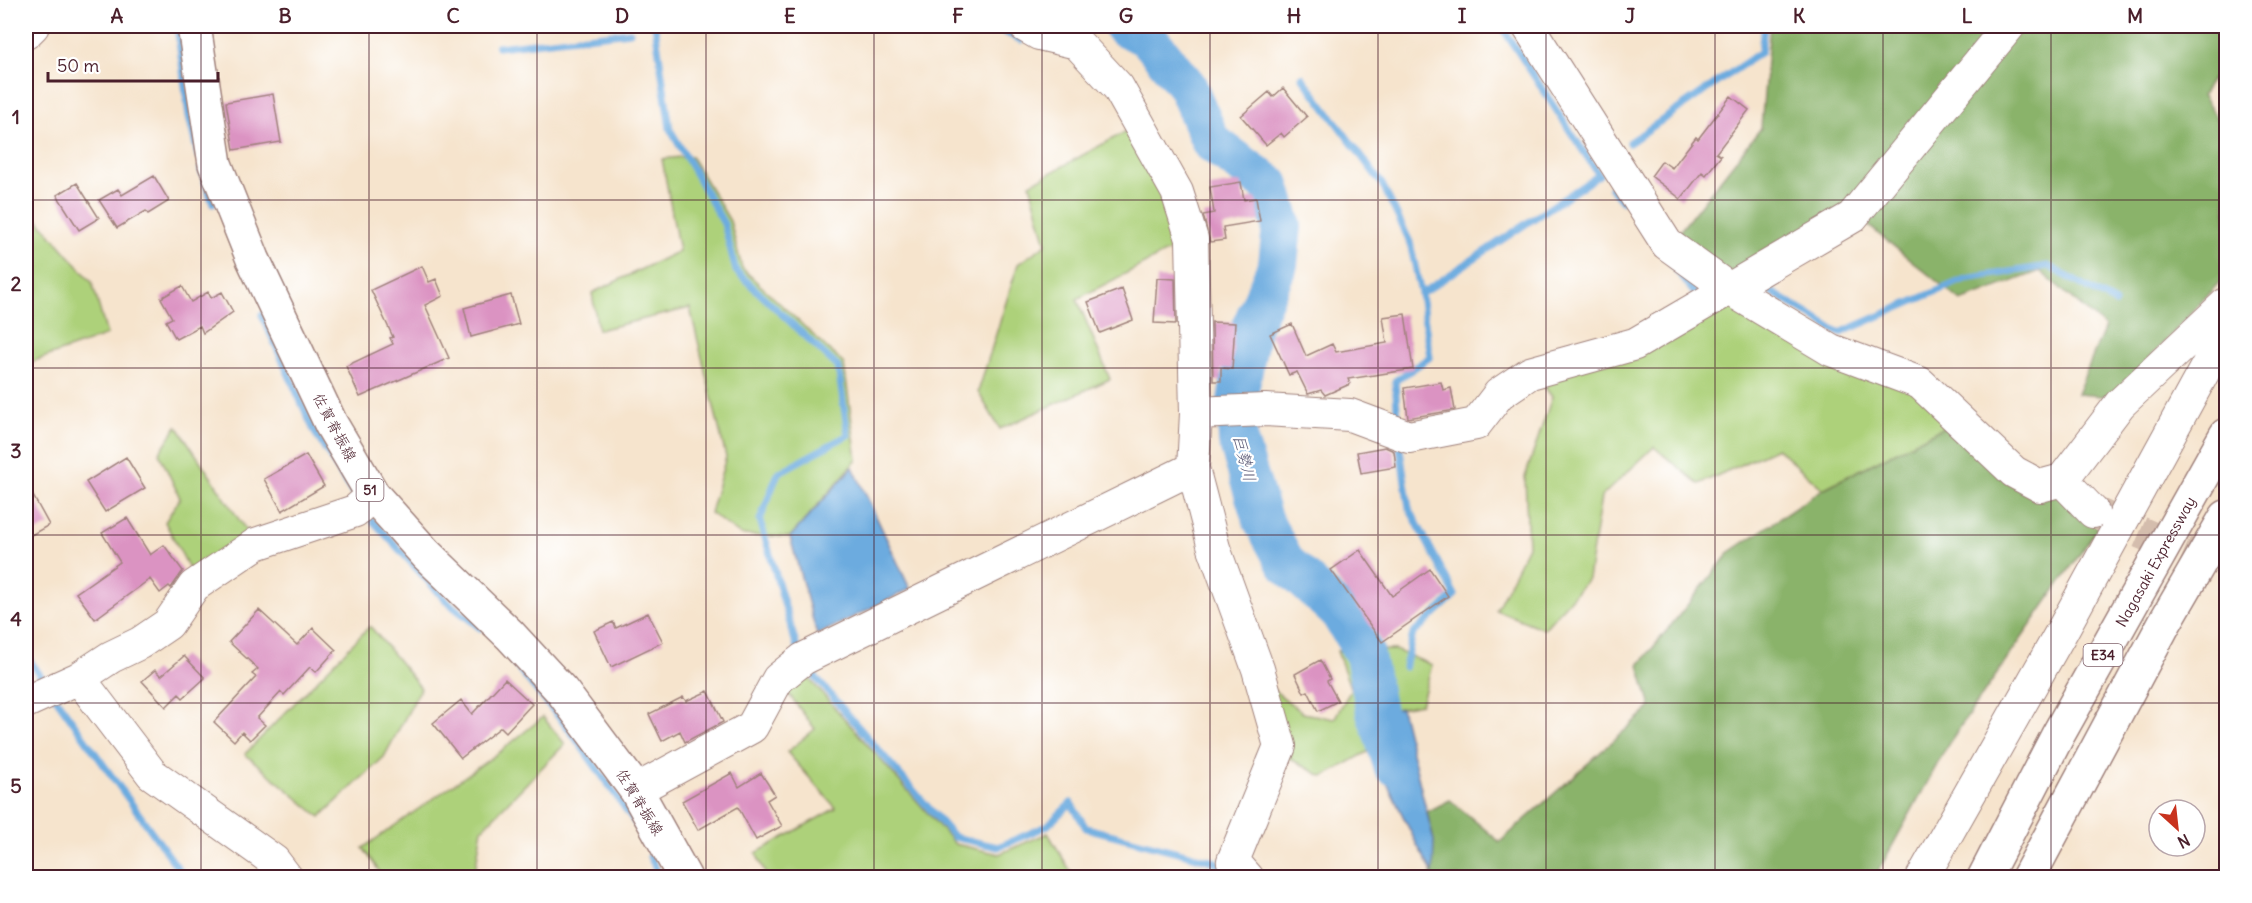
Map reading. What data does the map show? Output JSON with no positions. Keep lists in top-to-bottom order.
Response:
{
  "streets": {
    "main road": [
      "佐賀脊振線",
      "51",
      "Nagasaki Expressway",
      "E34"
    ]
  },
  "water": ["巨勢川"],
  "scale_bar": "50 m",
  "north": "bottom right",
  "grid": {
    "columns": [
      "A",
      "B",
      "C",
      "D",
      "E",
      "F",
      "G",
      "H",
      "I",
      "J",
      "K",
      "L",
      "M"
    ],
    "rows": [
      "1",
      "2",
      "3",
      "4",
      "5"
    ]
  }
}
